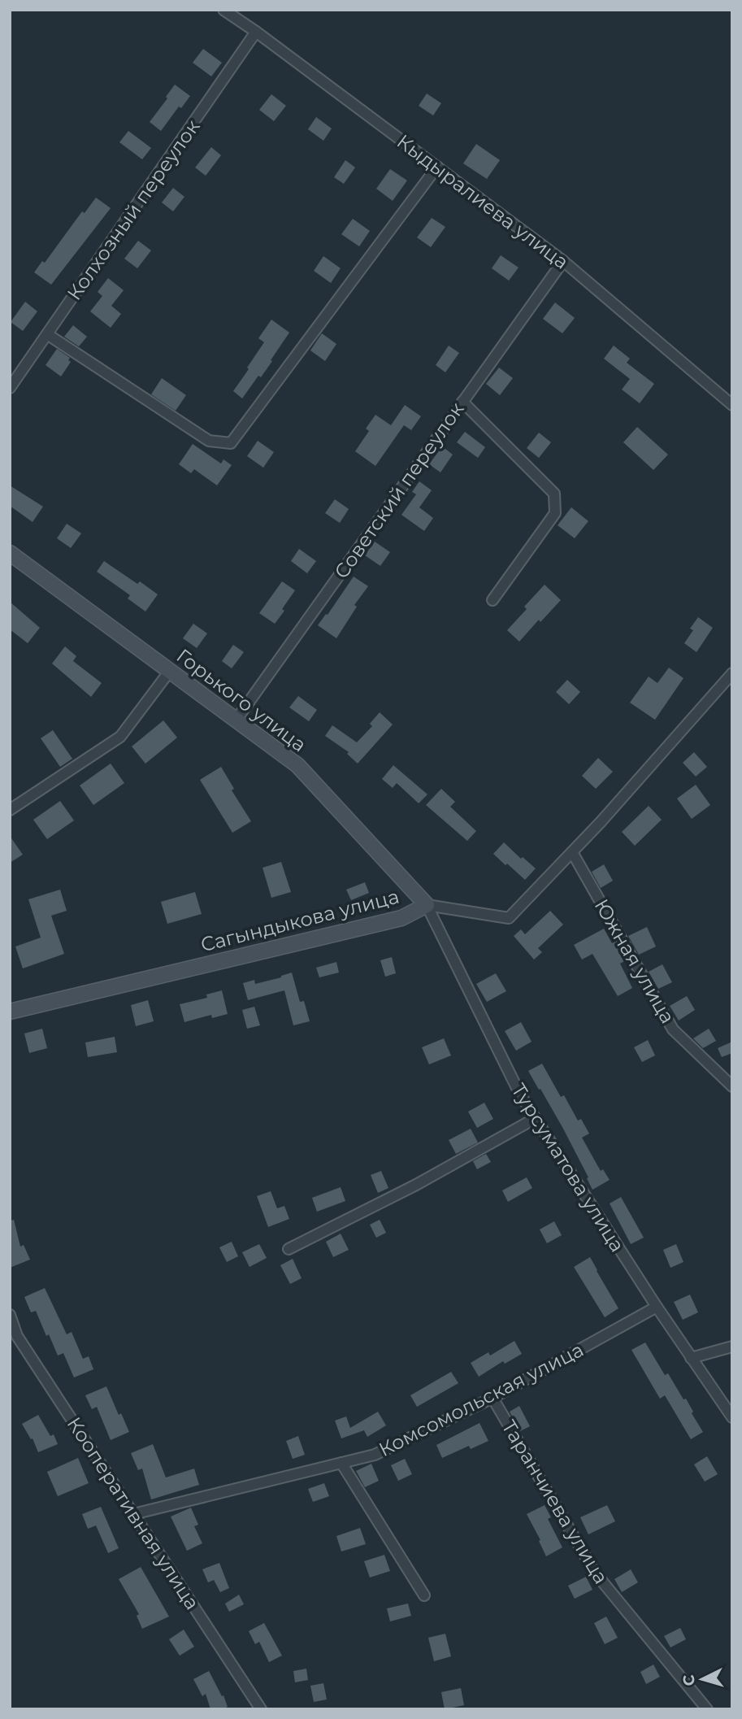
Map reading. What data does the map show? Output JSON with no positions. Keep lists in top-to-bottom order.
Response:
{
  "streets": {
    "street": [
      "Кыдыралиева улица",
      "Колхозный переулок",
      "Советский переулок",
      "Горького улица",
      "Сагындыкова улица",
      "Южная улица",
      "Турсуматова улица",
      "Комсомольская улица",
      "Таранчиева улица",
      "Кооперативная улица"
    ]
  },
  "crossings": [
    ["Кыдыралиева улица", "Колхозный переулок"],
    ["Кыдыралиева улица", "Советский переулок"],
    ["Советский переулок", "Горького улица"],
    ["Горького улица", "Сагындыкова улица"],
    ["Горького улица", "Турсуматова улица"],
    ["Сагындыкова улица", "Южная улица"],
    ["Сагындыкова улица", "Турсуматова улица"],
    ["Турсуматова улица", "Комсомольская улица"],
    ["Комсомольская улица", "Таранчиева улица"],
    ["Комсомольская улица", "Кооперативная улица"]
  ],
  "north": "left"
}
